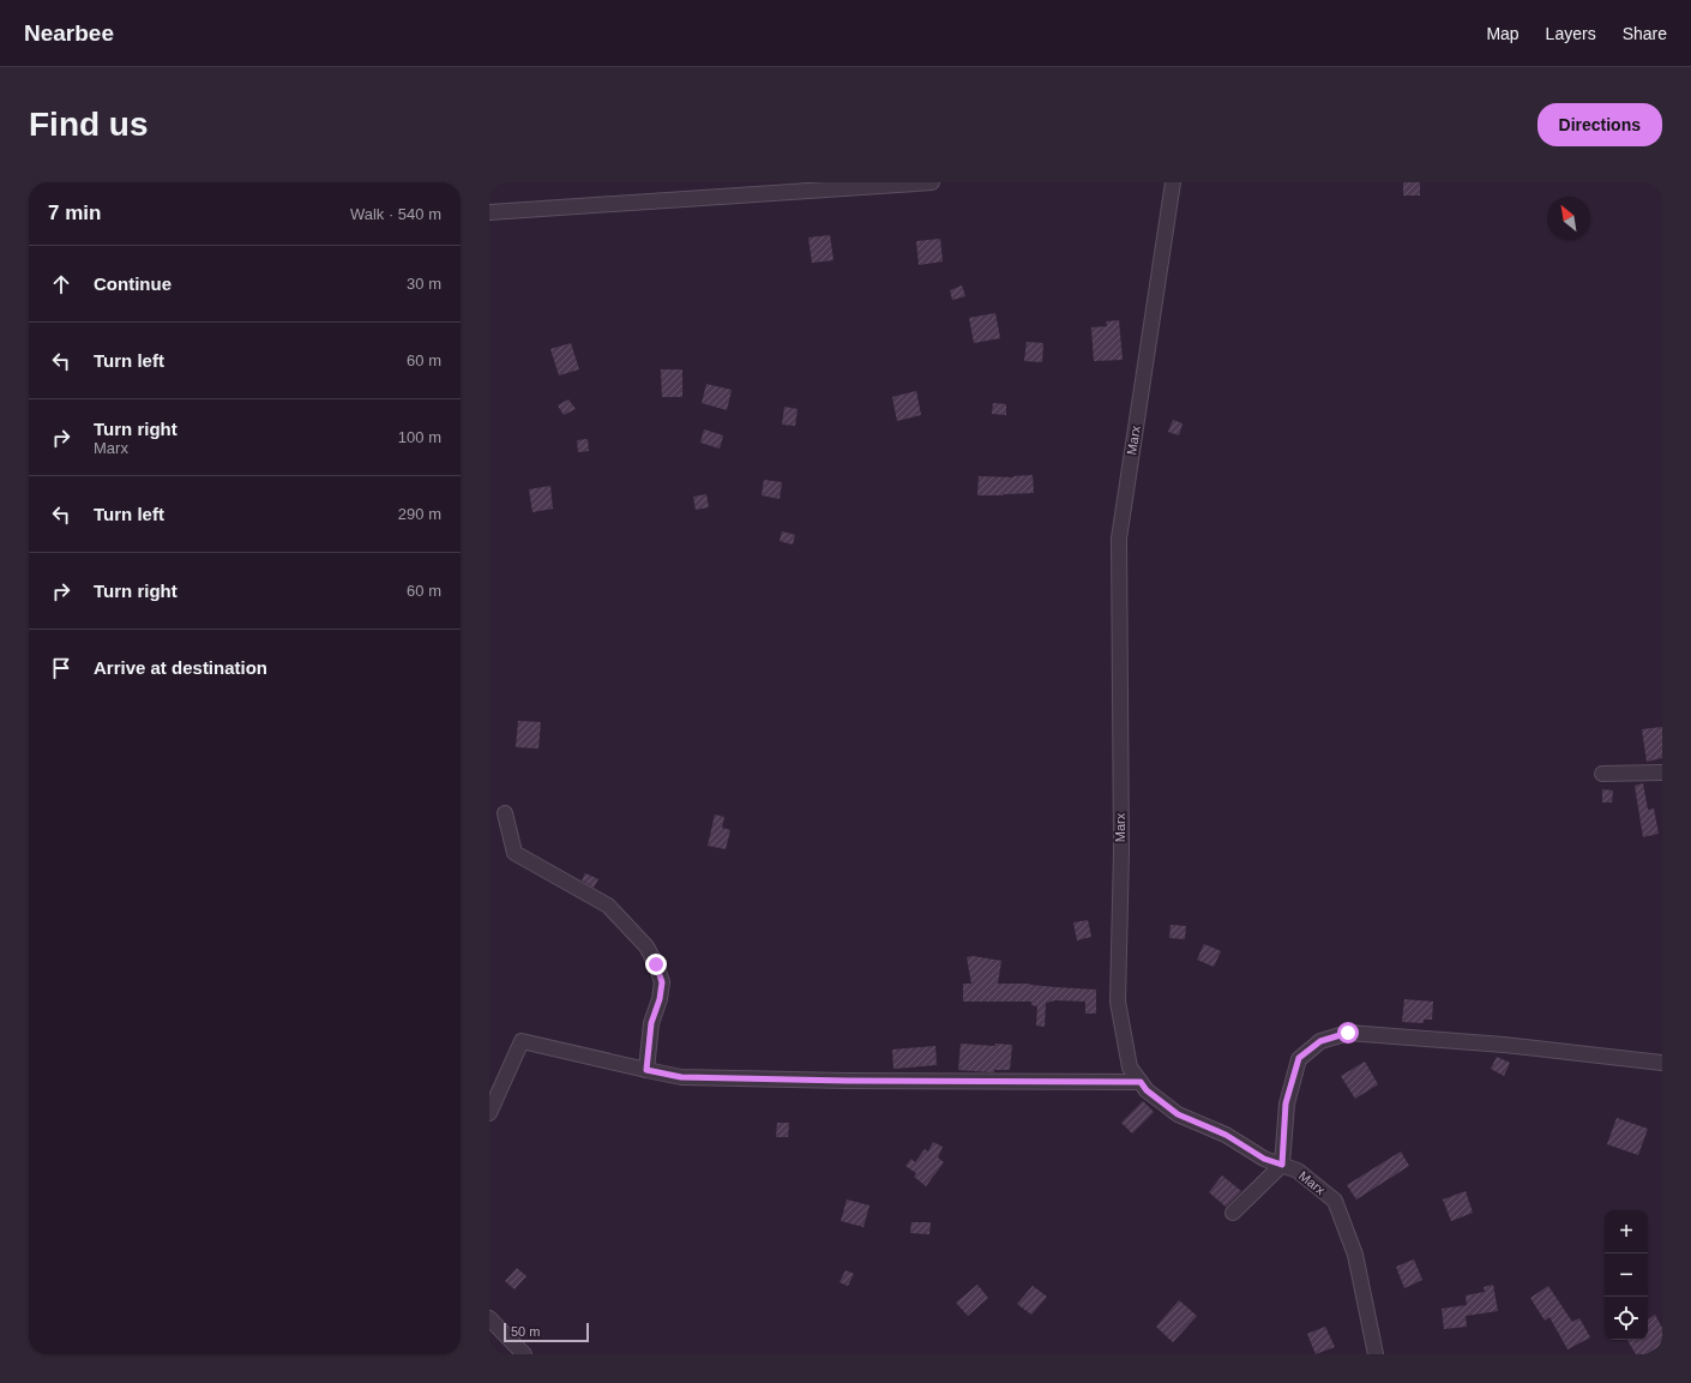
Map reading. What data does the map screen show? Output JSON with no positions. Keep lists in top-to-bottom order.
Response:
{
  "streets": {
    "street": ["Marx"]
  },
  "scale_bar": "50 m",
  "north": "top left",
  "page": {
    "header": "Nearbee",
    "nav": ["Map", "Layers", "Share"],
    "buttons": "Directions",
    "title": "Find us",
    "heading": ["7 min", "Walk · 540 m"],
    "list": [
      ["Continue", "30 m"],
      ["Turn left", "60 m"],
      ["Turn right", "Marx", "100 m"],
      ["Turn left", "290 m"],
      ["Turn right", "60 m"],
      "Arrive at destination"
    ],
    "map_buttons": ["+", "−"],
    "scale": "50 m"
  }
}
